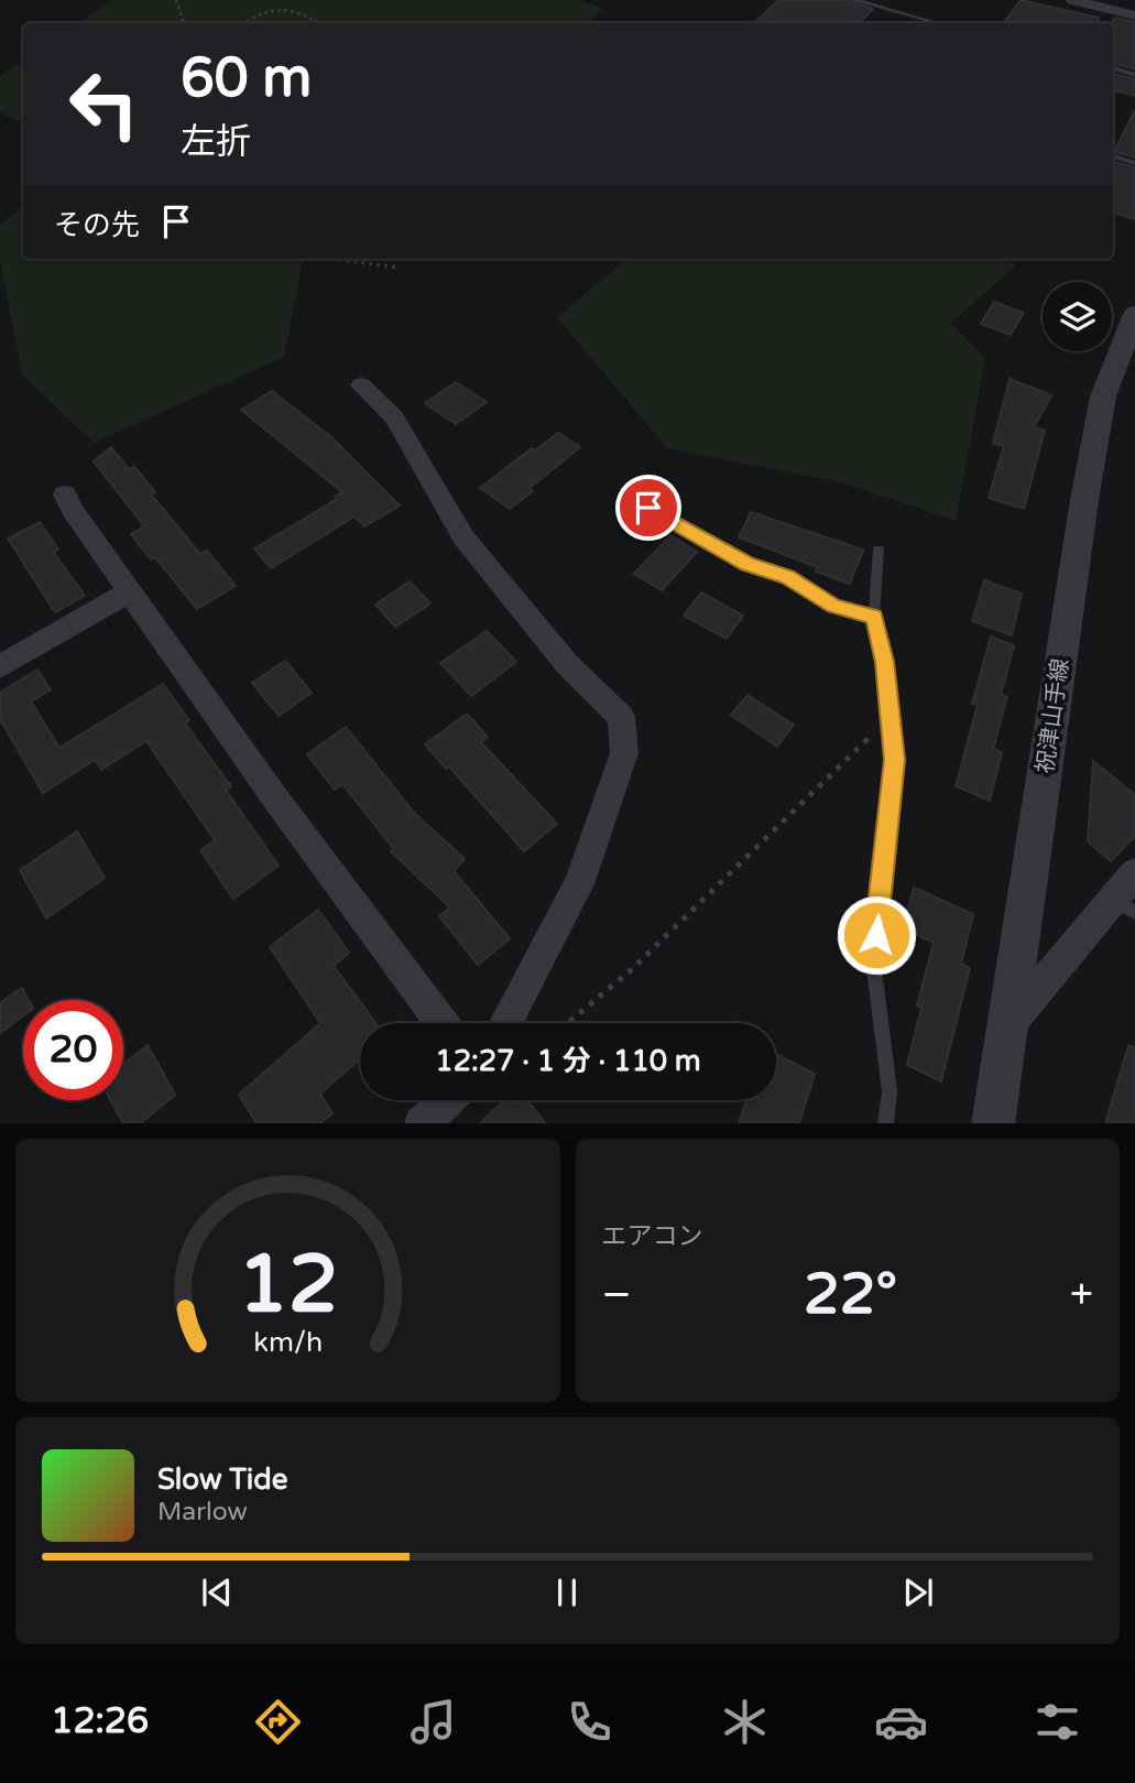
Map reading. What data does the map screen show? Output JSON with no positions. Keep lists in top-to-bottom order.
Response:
{
  "streets": {
    "street": ["祝津山手線"]
  },
  "page": {
    "turn": ["60 m", "左折"],
    "then": "その先",
    "limit": "20",
    "trip": "12:27 · 1 分 · 110 m",
    "tile": "エアコン",
    "heat": ["−", "22°", "+"],
    "song": ["Slow Tide", "Marlow"],
    "tabs": "12:26",
    "gauge": ["12", "km/h"]
  }
}
